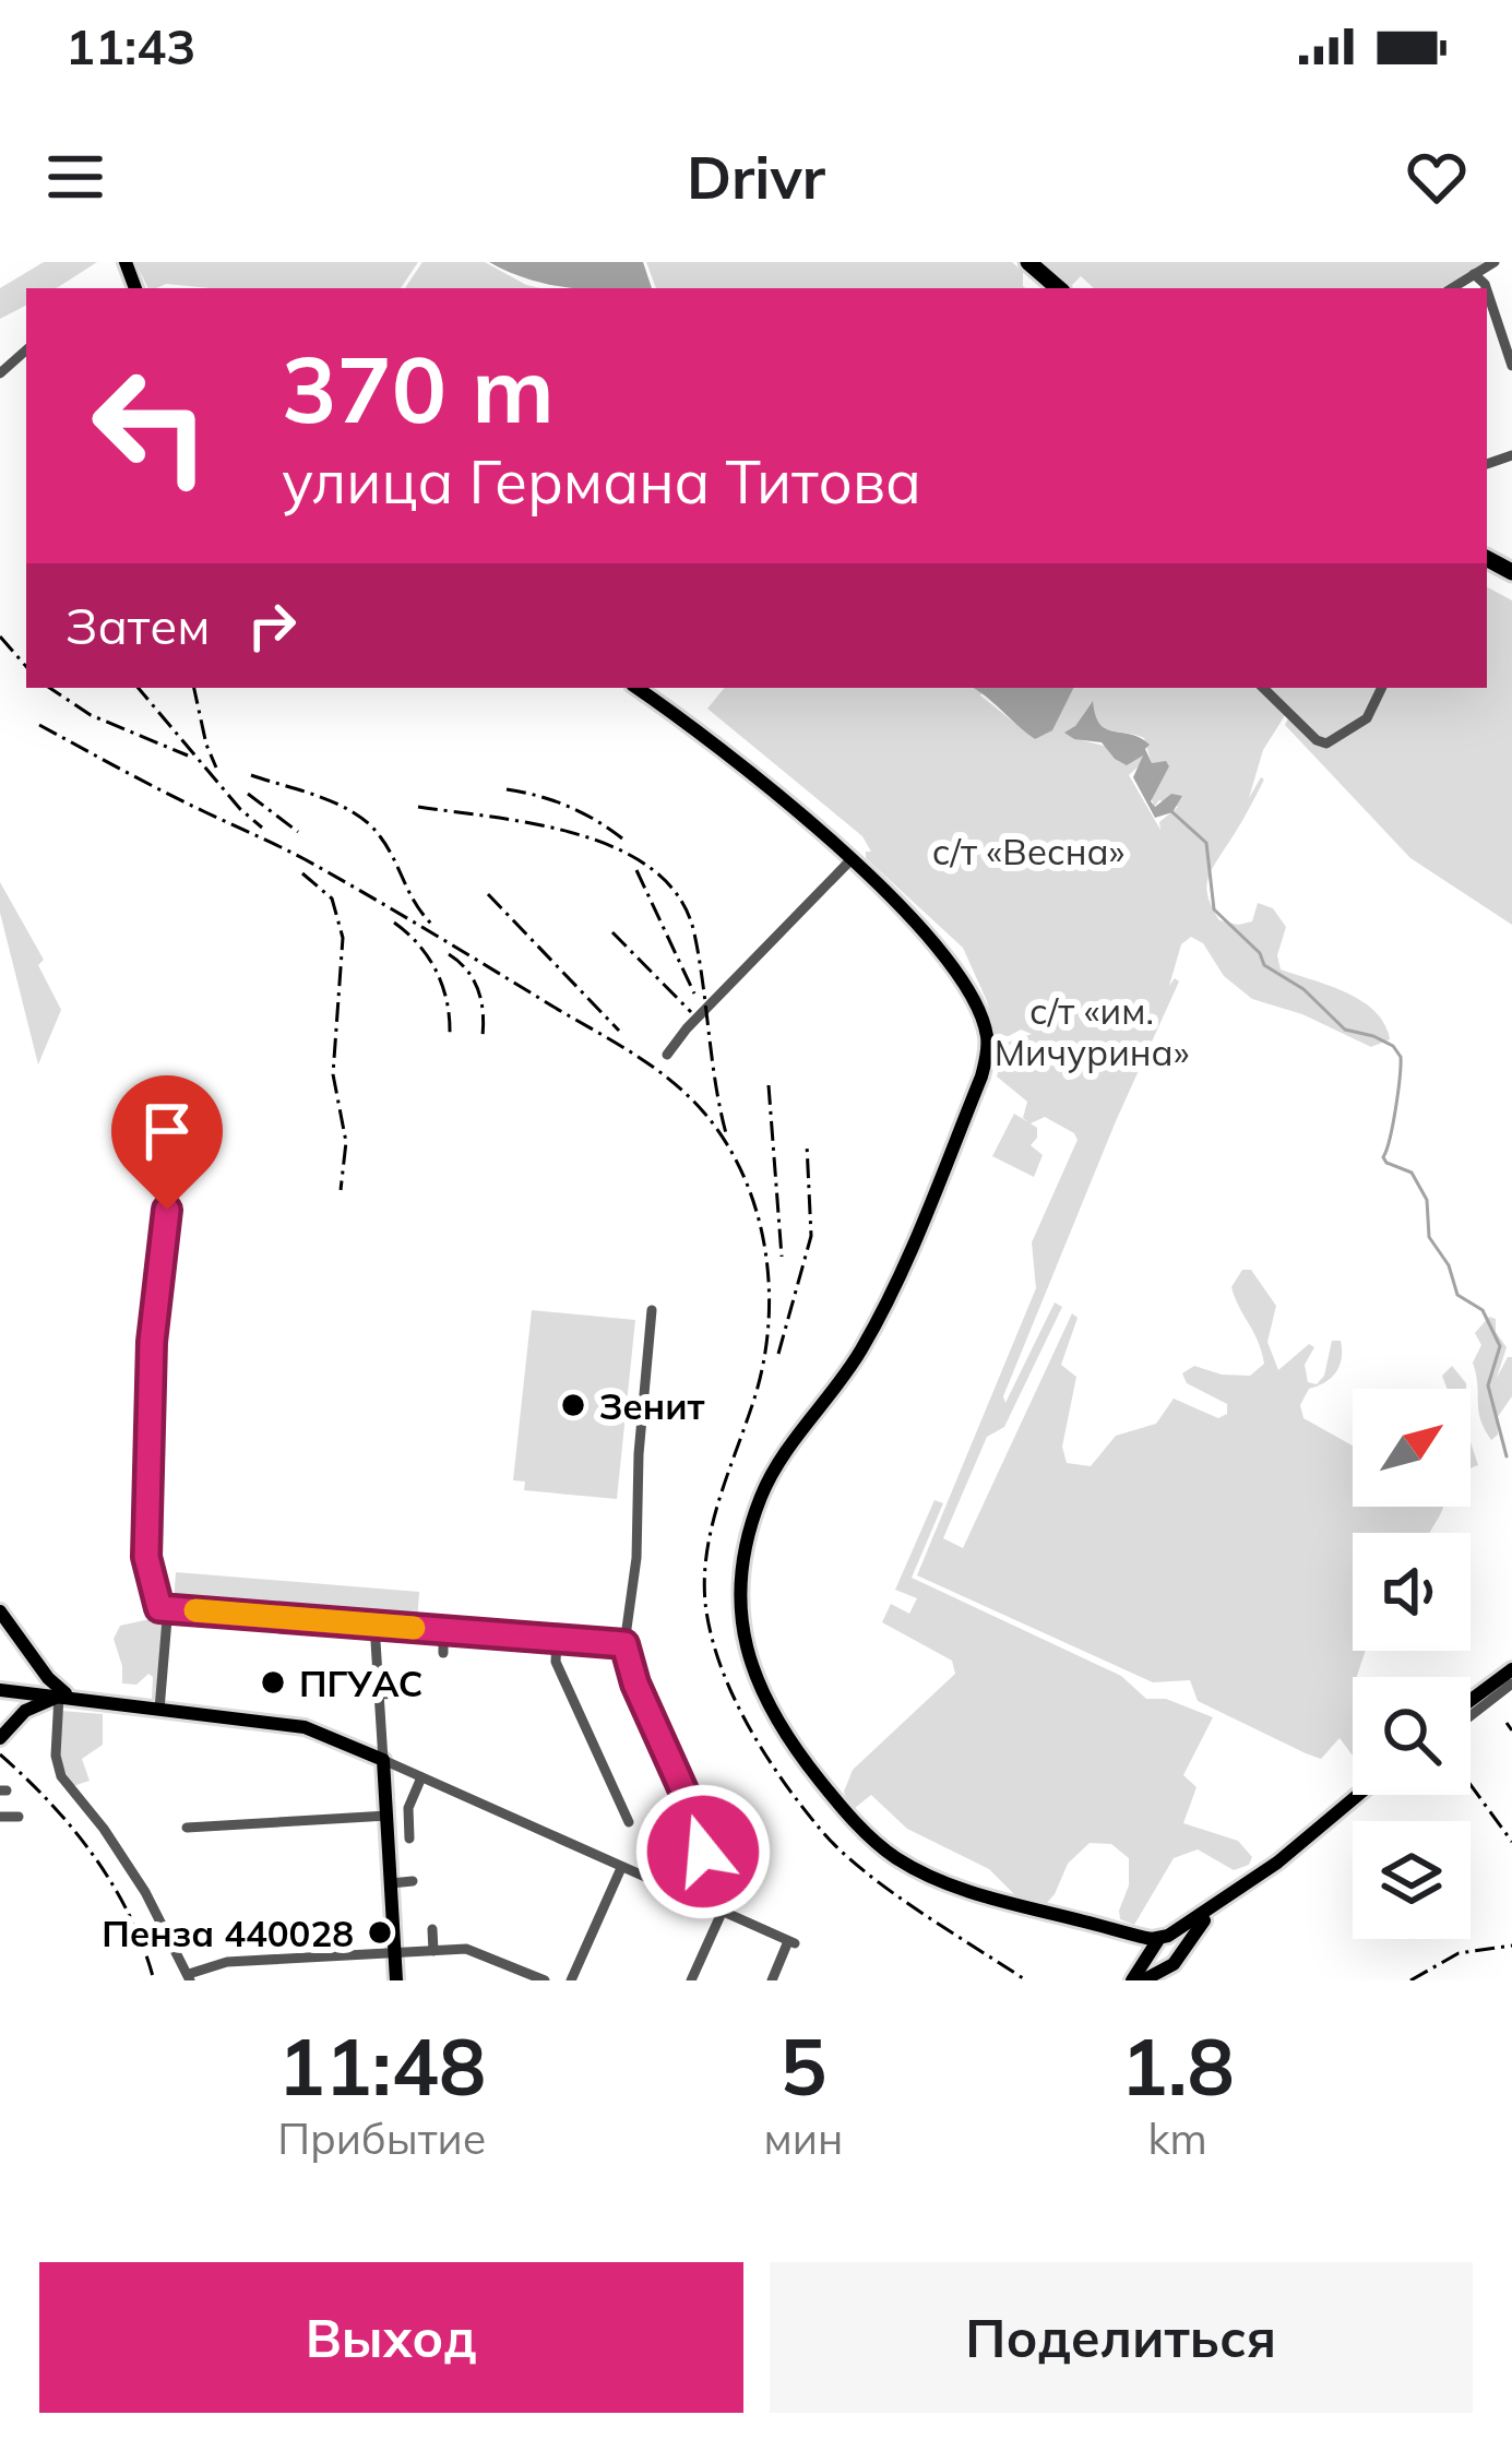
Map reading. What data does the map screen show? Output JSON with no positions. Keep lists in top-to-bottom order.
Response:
{
  "parks": ["с/т «Весна»", "с/т «им. Мичурина»"],
  "places": ["Зенит", "ПГУАС", "Пенза 440028"],
  "north": "top right",
  "page": {
    "status": "11:43",
    "header": "Drivr",
    "turn": ["370 m", "улица Германа Титова"],
    "then": "Затем",
    "eta": [
      "11:48",
      "Прибытие",
      "5",
      "мин",
      "1.8",
      "km"
    ],
    "buttons": ["Выход", "Поделиться"]
  }
}
